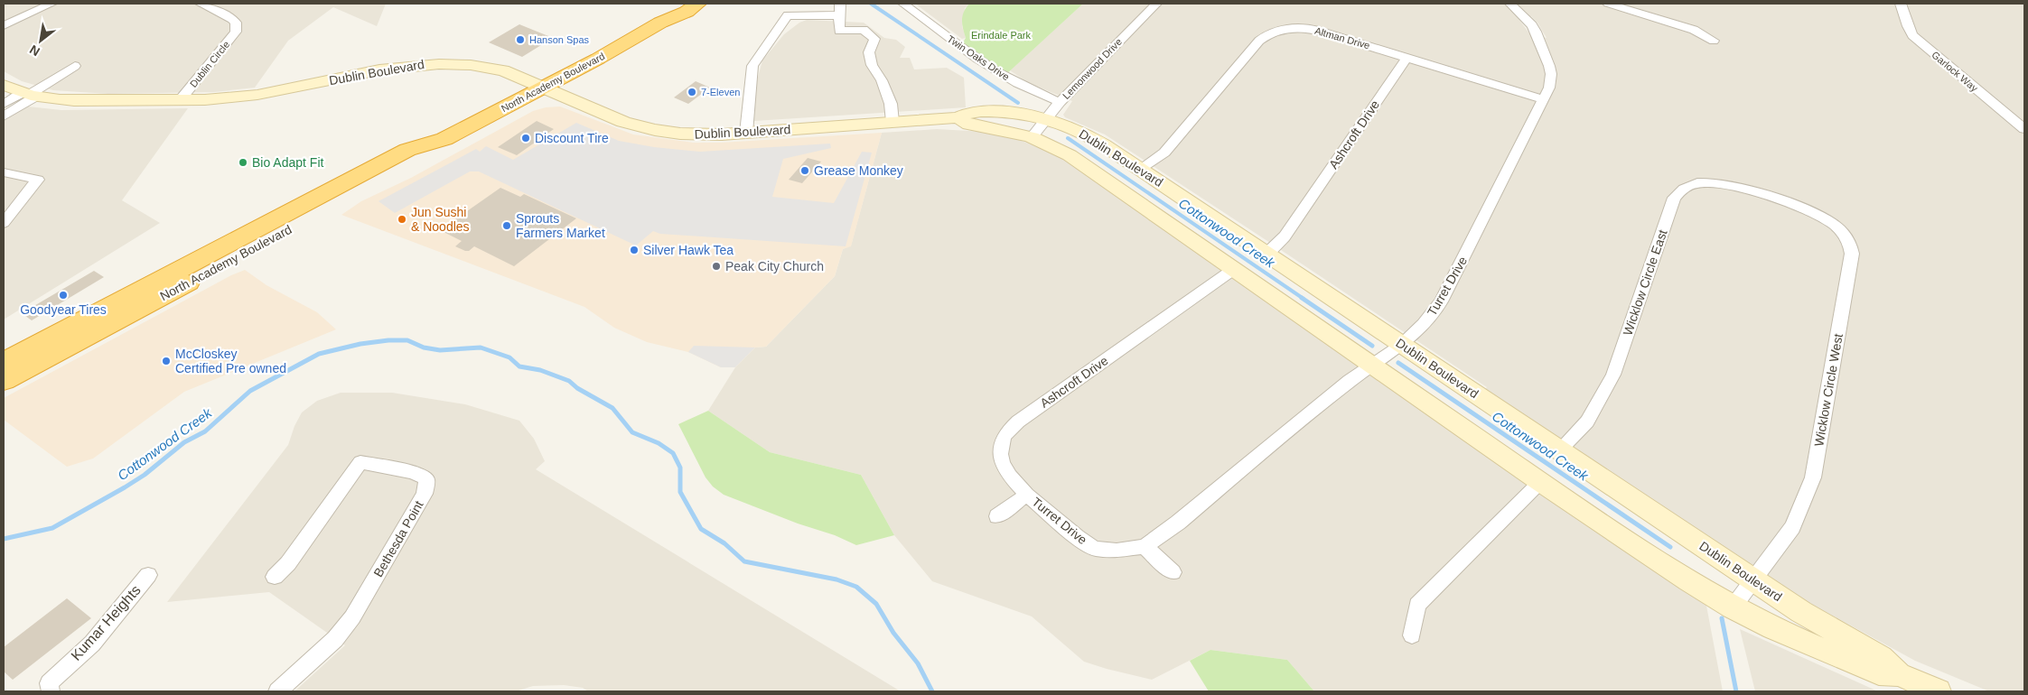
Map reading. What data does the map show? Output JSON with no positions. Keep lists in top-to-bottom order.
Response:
{
  "streets": {
    "highway": ["North Academy Boulevard"],
    "main road": ["Dublin Boulevard"],
    "street": [
      "Altman Drive",
      "Twin Oaks Drive",
      "Dublin Circle",
      "Lemonwood Drive",
      "Garlock Way",
      "Ashcroft Drive",
      "Wicklow Circle East",
      "Turret Drive",
      "Wicklow Circle West",
      "Bethesda Point",
      "Kumar Heights"
    ]
  },
  "crossings": [
    ["Altman Drive", "Dublin Boulevard"],
    ["Altman Drive", "Ashcroft Drive"],
    ["Altman Drive", "Turret Drive"],
    ["Twin Oaks Drive", "Lemonwood Drive"],
    ["Dublin Circle", "Dublin Boulevard"],
    ["Lemonwood Drive", "Dublin Boulevard"],
    ["Dublin Boulevard", "North Academy Boulevard"],
    ["Dublin Boulevard", "Ashcroft Drive"],
    ["Dublin Boulevard", "Wicklow Circle East"],
    ["Dublin Boulevard", "Turret Drive"],
    ["Dublin Boulevard", "Wicklow Circle West"],
    ["Ashcroft Drive", "Turret Drive"],
    ["Wicklow Circle East", "Wicklow Circle West"]
  ],
  "water": ["Cottonwood Creek"],
  "parks": ["Erindale Park"],
  "places": [
    "Hanson Spas",
    "7-Eleven",
    "Discount Tire",
    "Bio Adapt Fit",
    "Grease Monkey",
    "Jun Sushi & Noodles",
    "Sprouts Farmers Market",
    "Silver Hawk Tea",
    "Peak City Church",
    "Goodyear Tires",
    "McCloskey Certified Pre owned"
  ],
  "north": "bottom left"
}
